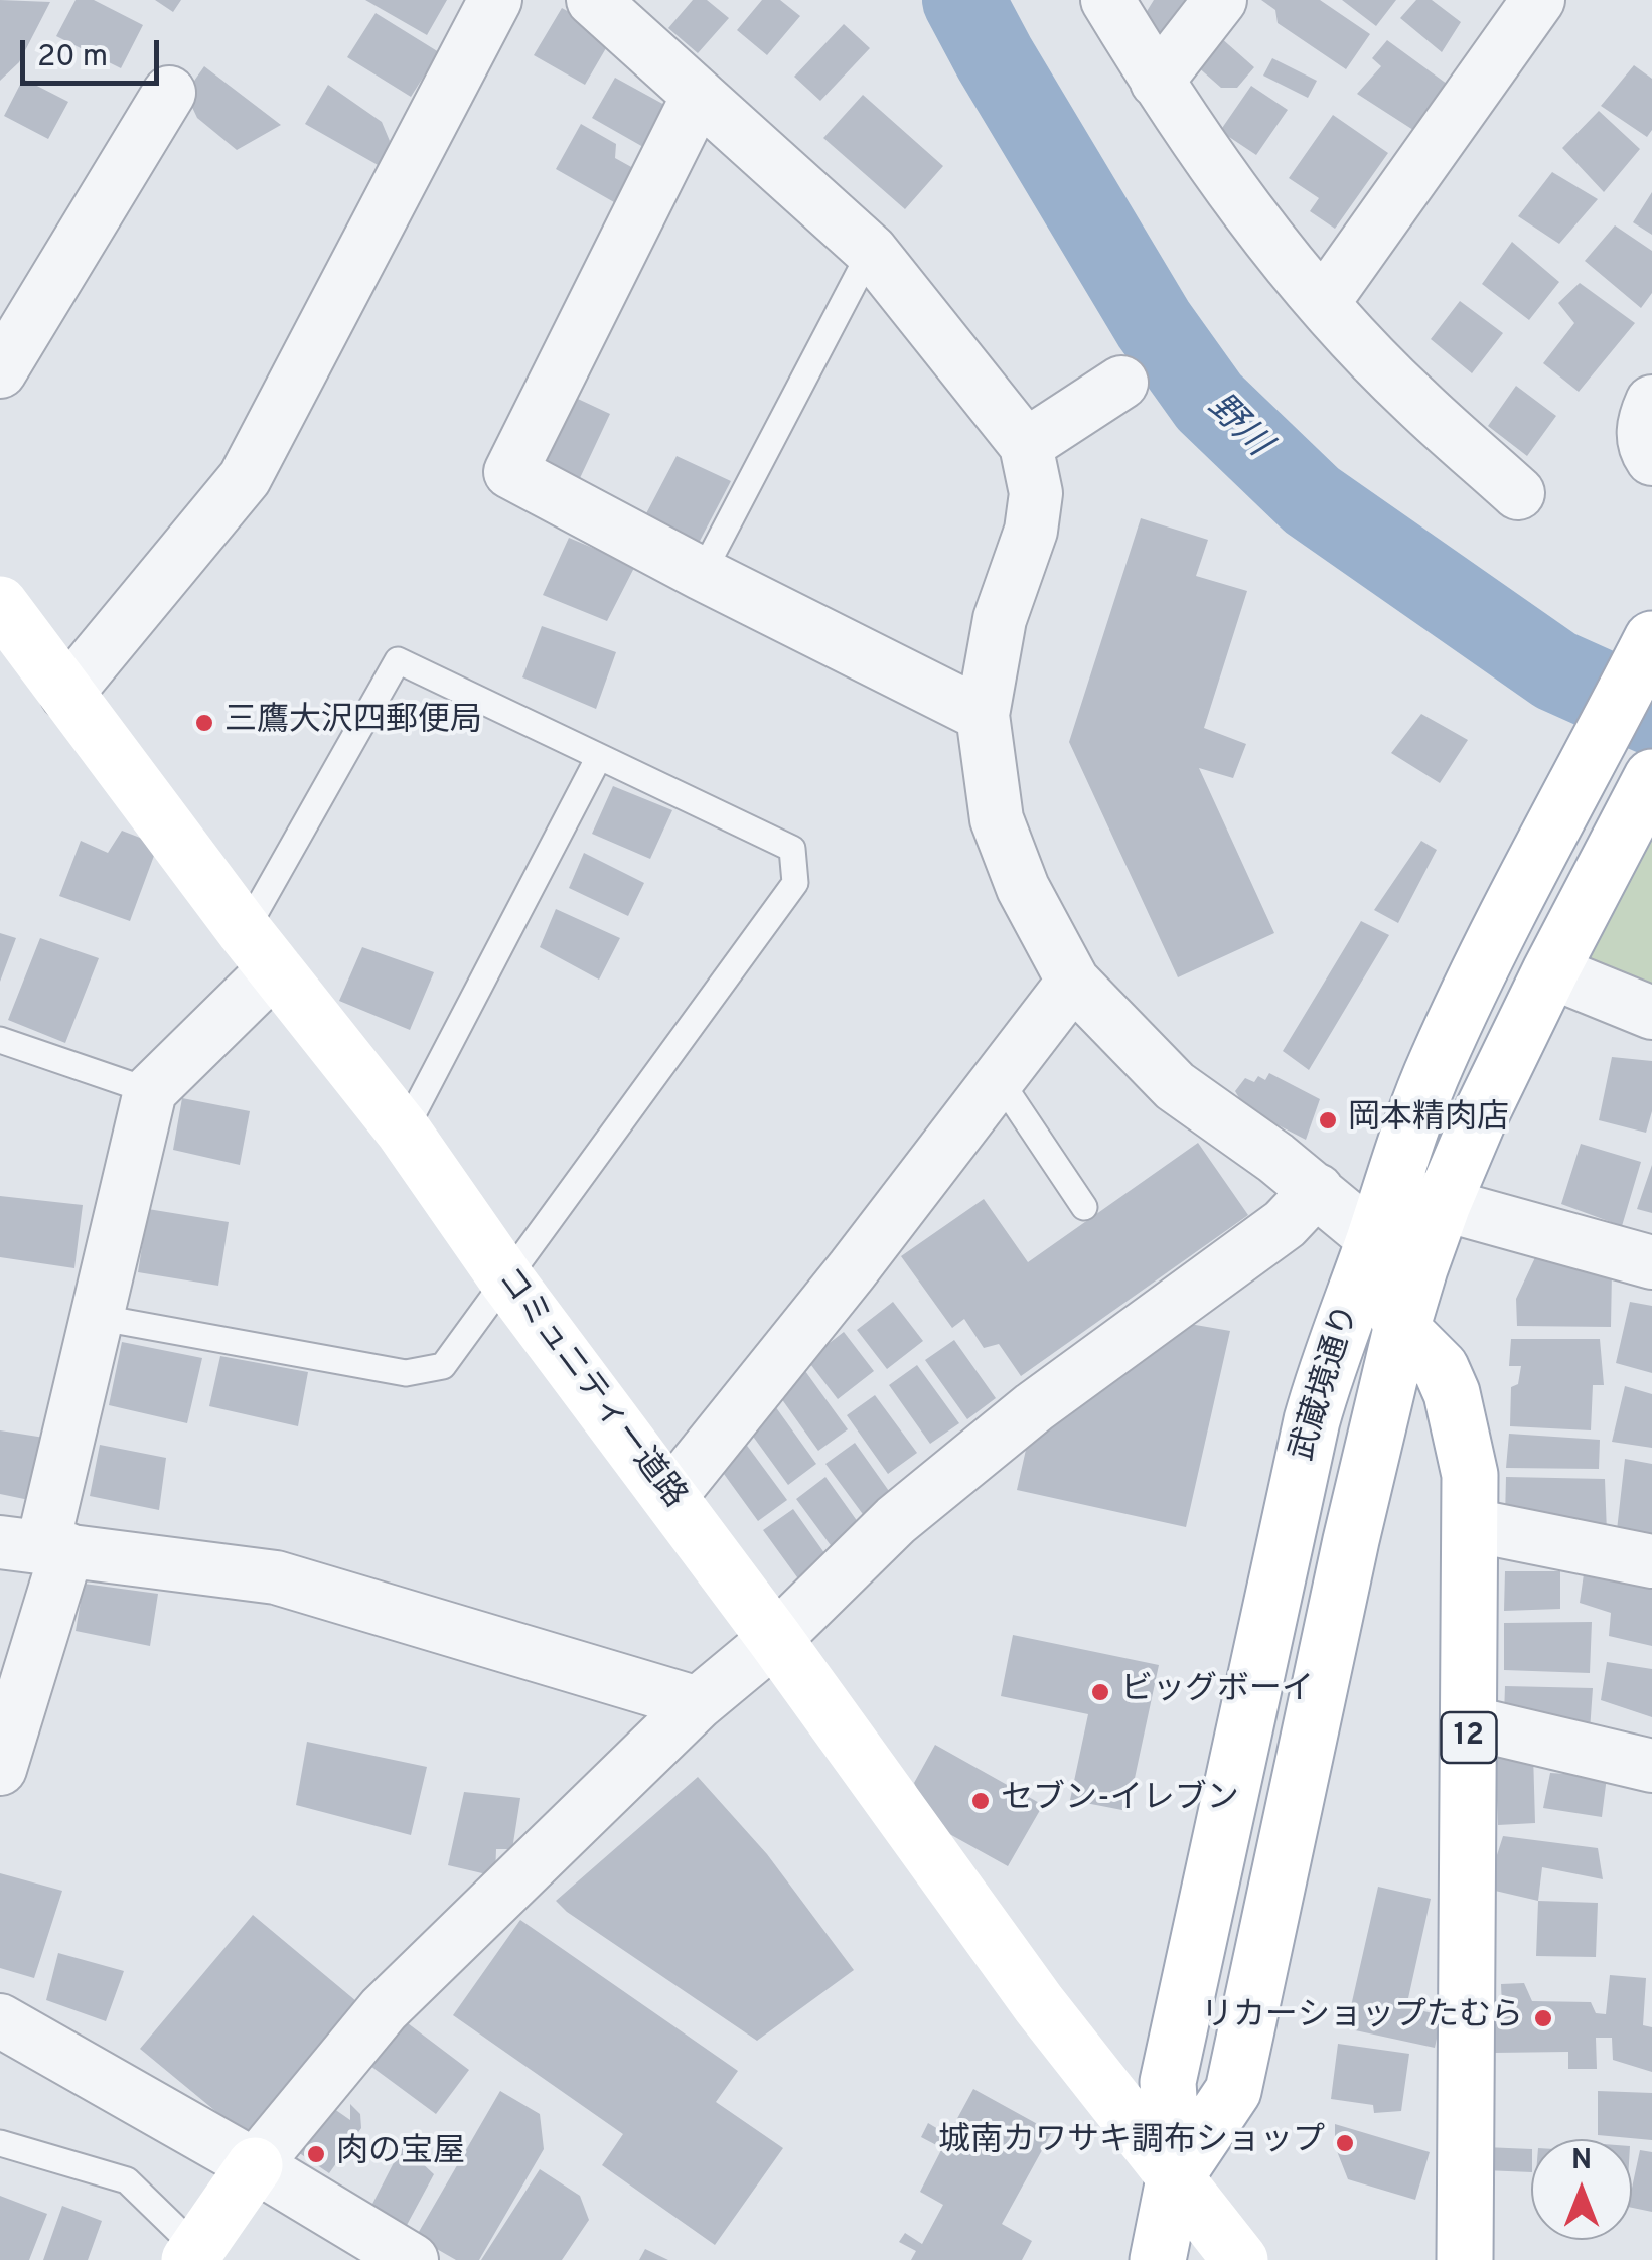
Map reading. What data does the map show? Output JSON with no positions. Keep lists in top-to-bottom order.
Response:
{
  "streets": {
    "main road": ["武蔵境通り", "コミュニティー道路", "12"]
  },
  "crossings": [
    ["武蔵境通り", "コミュニティー道路"],
    ["武蔵境通り", "12"]
  ],
  "water": ["野川"],
  "places": [
    "三鷹大沢四郵便局",
    "岡本精肉店",
    "ビッグボーイ",
    "セブン-イレブン",
    "リカーショップたむら",
    "城南カワサキ調布ショップ",
    "肉の宝屋"
  ],
  "scale_bar": "20 m",
  "north": "top"
}
